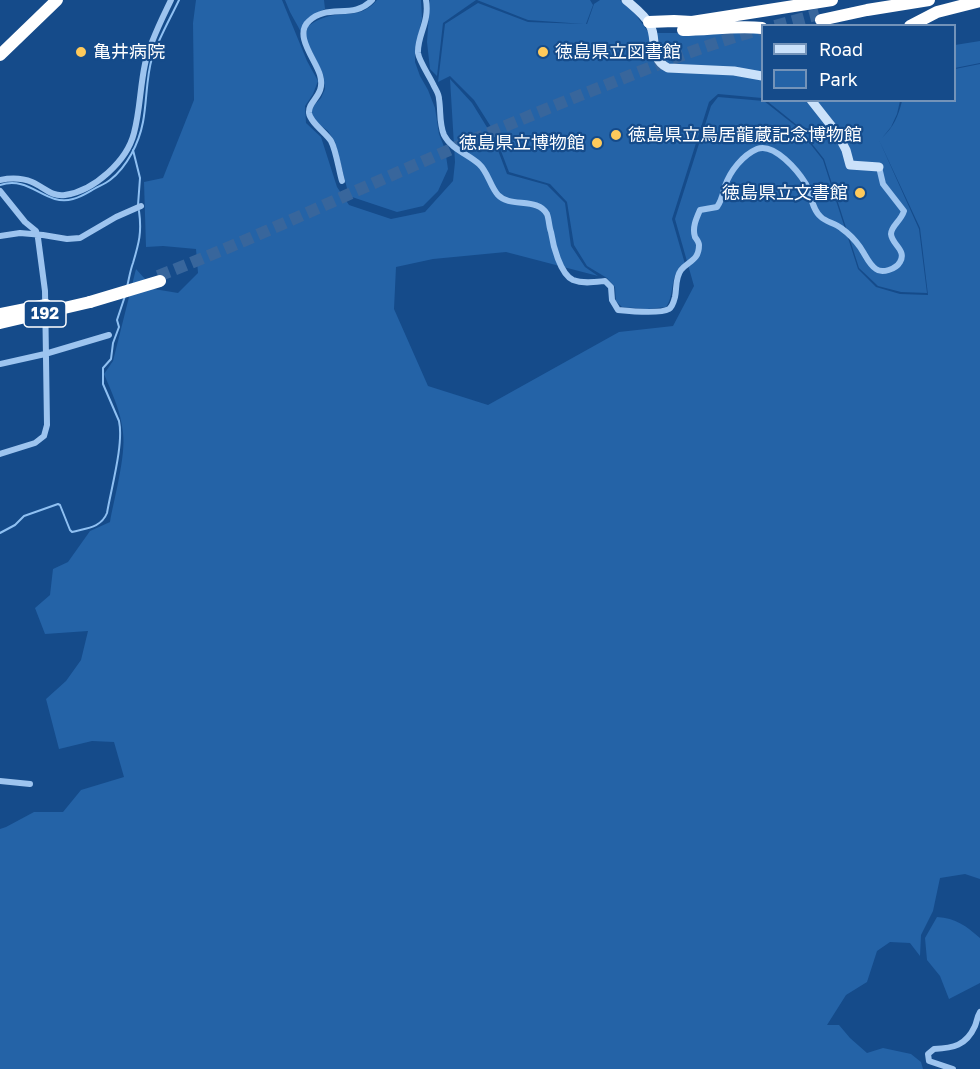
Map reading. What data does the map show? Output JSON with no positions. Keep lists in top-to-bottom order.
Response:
{
  "streets": {
    "highway": ["192"]
  },
  "places": [
    "亀井病院",
    "徳島県立図書館",
    "徳島県立鳥居龍蔵記念博物館",
    "徳島県立博物館",
    "徳島県立文書館"
  ],
  "legend": ["Road", "Park"]
}
